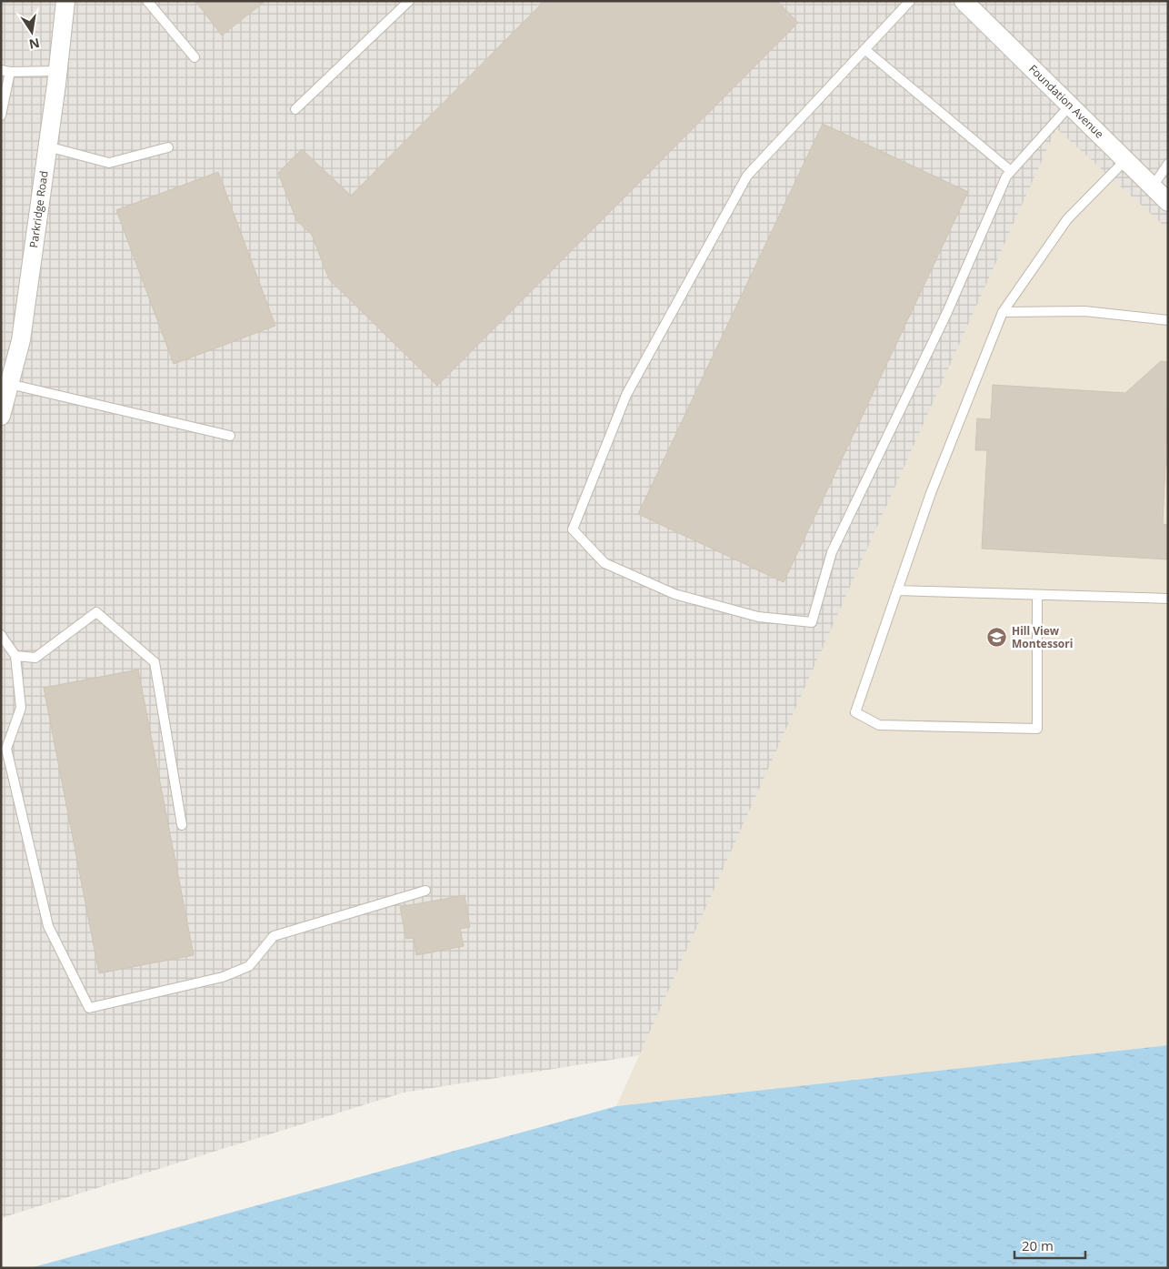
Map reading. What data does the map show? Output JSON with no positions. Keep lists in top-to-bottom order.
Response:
{
  "streets": {
    "street": ["Foundation Avenue", "Parkridge Road"]
  },
  "places": {
    "school or university": ["Hill View Montessori"]
  },
  "scale_bar": "20 m",
  "north": "bottom"
}
